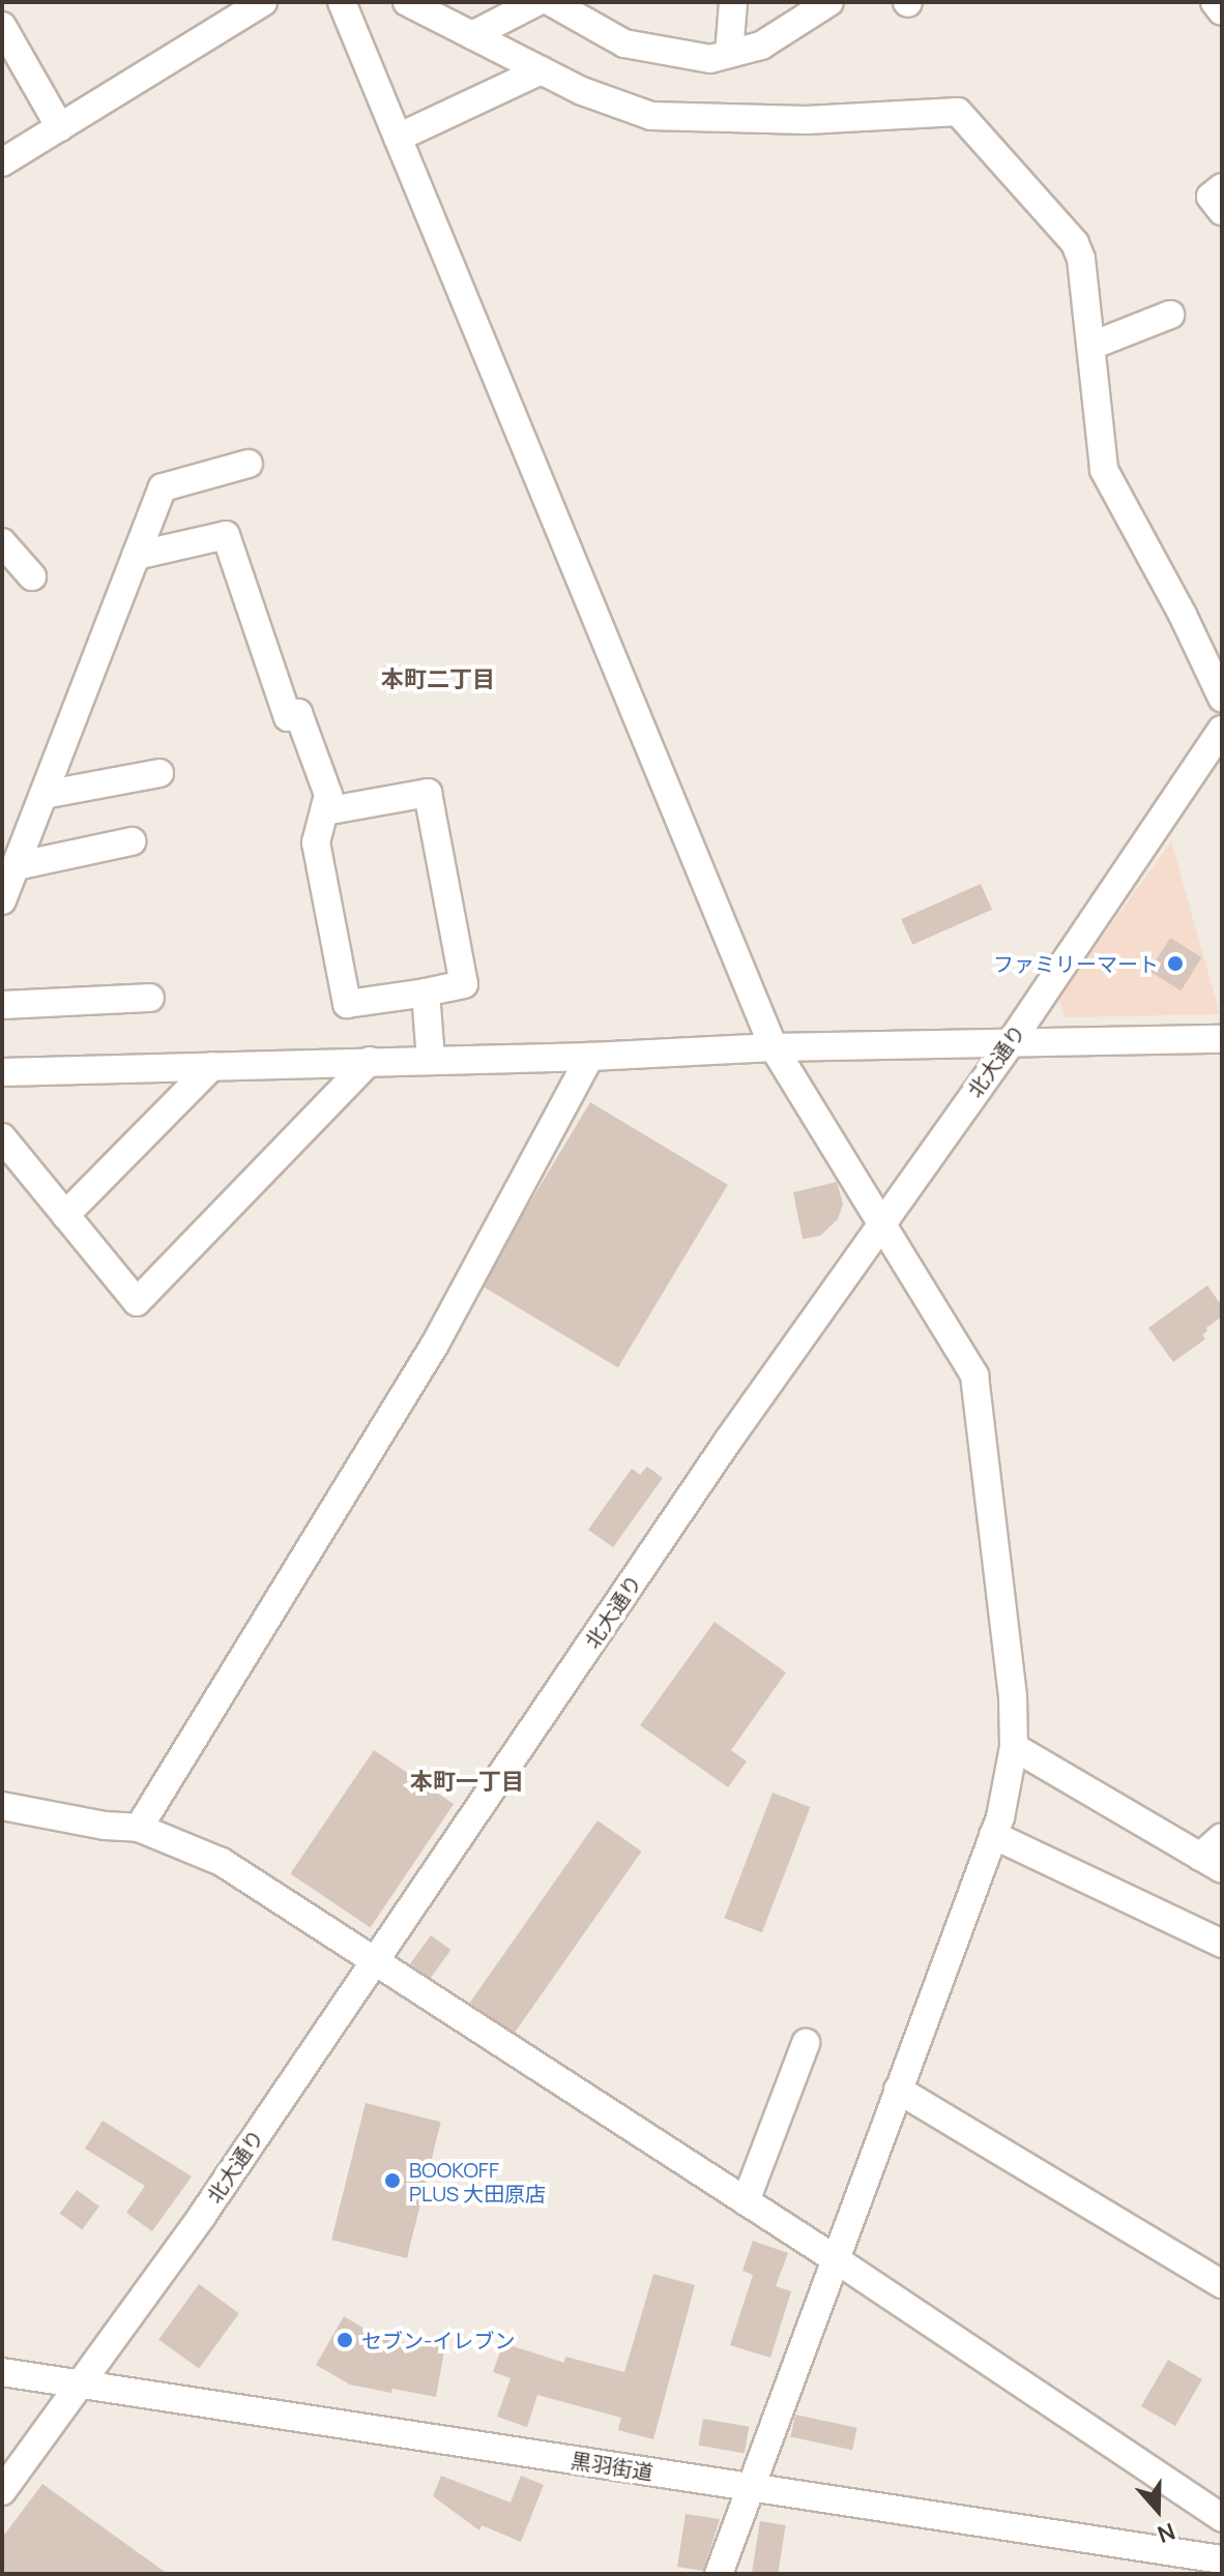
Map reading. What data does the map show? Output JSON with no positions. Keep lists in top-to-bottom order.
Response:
{
  "streets": {
    "street": ["北大通り", "黒羽街道"]
  },
  "crossings": [
    ["北大通り", "黒羽街道"]
  ],
  "districts": ["本町二丁目", "本町一丁目"],
  "places": ["ファミリーマート", "BOOKOFF PLUS 大田原店", "セブン-イレブン"],
  "north": "bottom"
}
